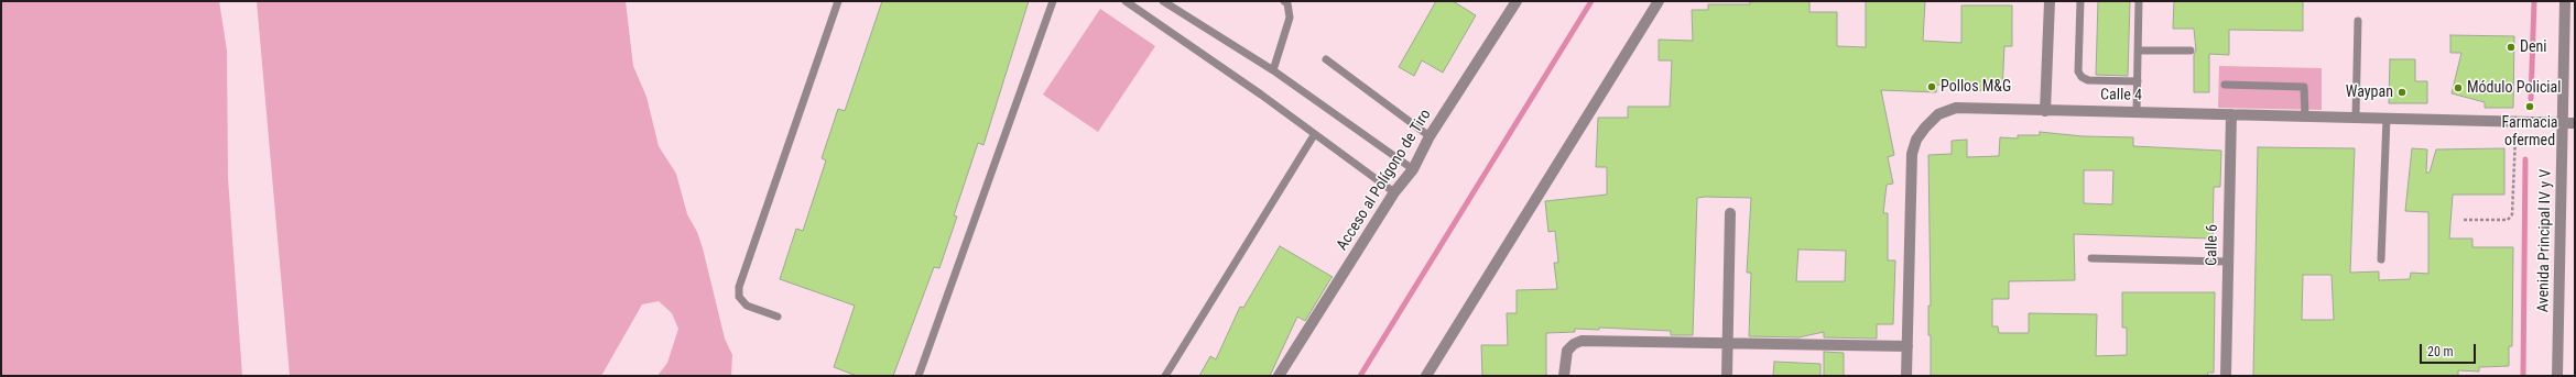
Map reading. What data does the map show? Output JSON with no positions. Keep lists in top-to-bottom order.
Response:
{
  "streets": {
    "street": [
      "Calle 4",
      "Acceso al Polígono de Tiro",
      "Avenida Principal IV y V",
      "Calle 6"
    ]
  },
  "crossings": [
    ["Calle 4", "Avenida Principal IV y V"],
    ["Calle 4", "Calle 6"]
  ],
  "places": [
    "Deni",
    "Pollos M&G",
    "Módulo Policial",
    "Waypan",
    "Farmacia ofermed"
  ],
  "scale_bar": "20 m"
}
